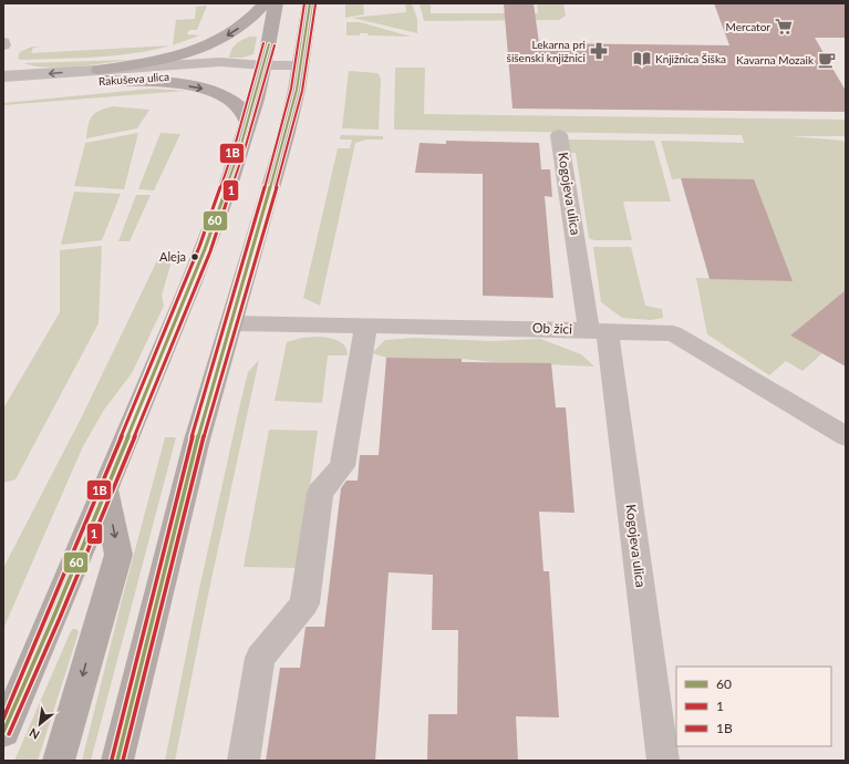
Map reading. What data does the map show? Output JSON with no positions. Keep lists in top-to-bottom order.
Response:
{
  "streets": {
    "street": ["Rakuševa ulica", "Kogojeva ulica", "Ob žici"]
  },
  "crossings": [
    ["Kogojeva ulica", "Ob žici"]
  ],
  "places": {
    "supermarket": ["Mercator"],
    "pharmacy": ["Lekarna pri šišenski knjižnici"],
    "library": ["Knjižnica Šiška"],
    "cafe": ["Kavarna Mozaik"],
    "other": ["Aleja"]
  },
  "lines": ["transit line 60", "transit line 1B", "transit line 1"],
  "legend": ["60", "1", "1B"],
  "north": "bottom left"
}
